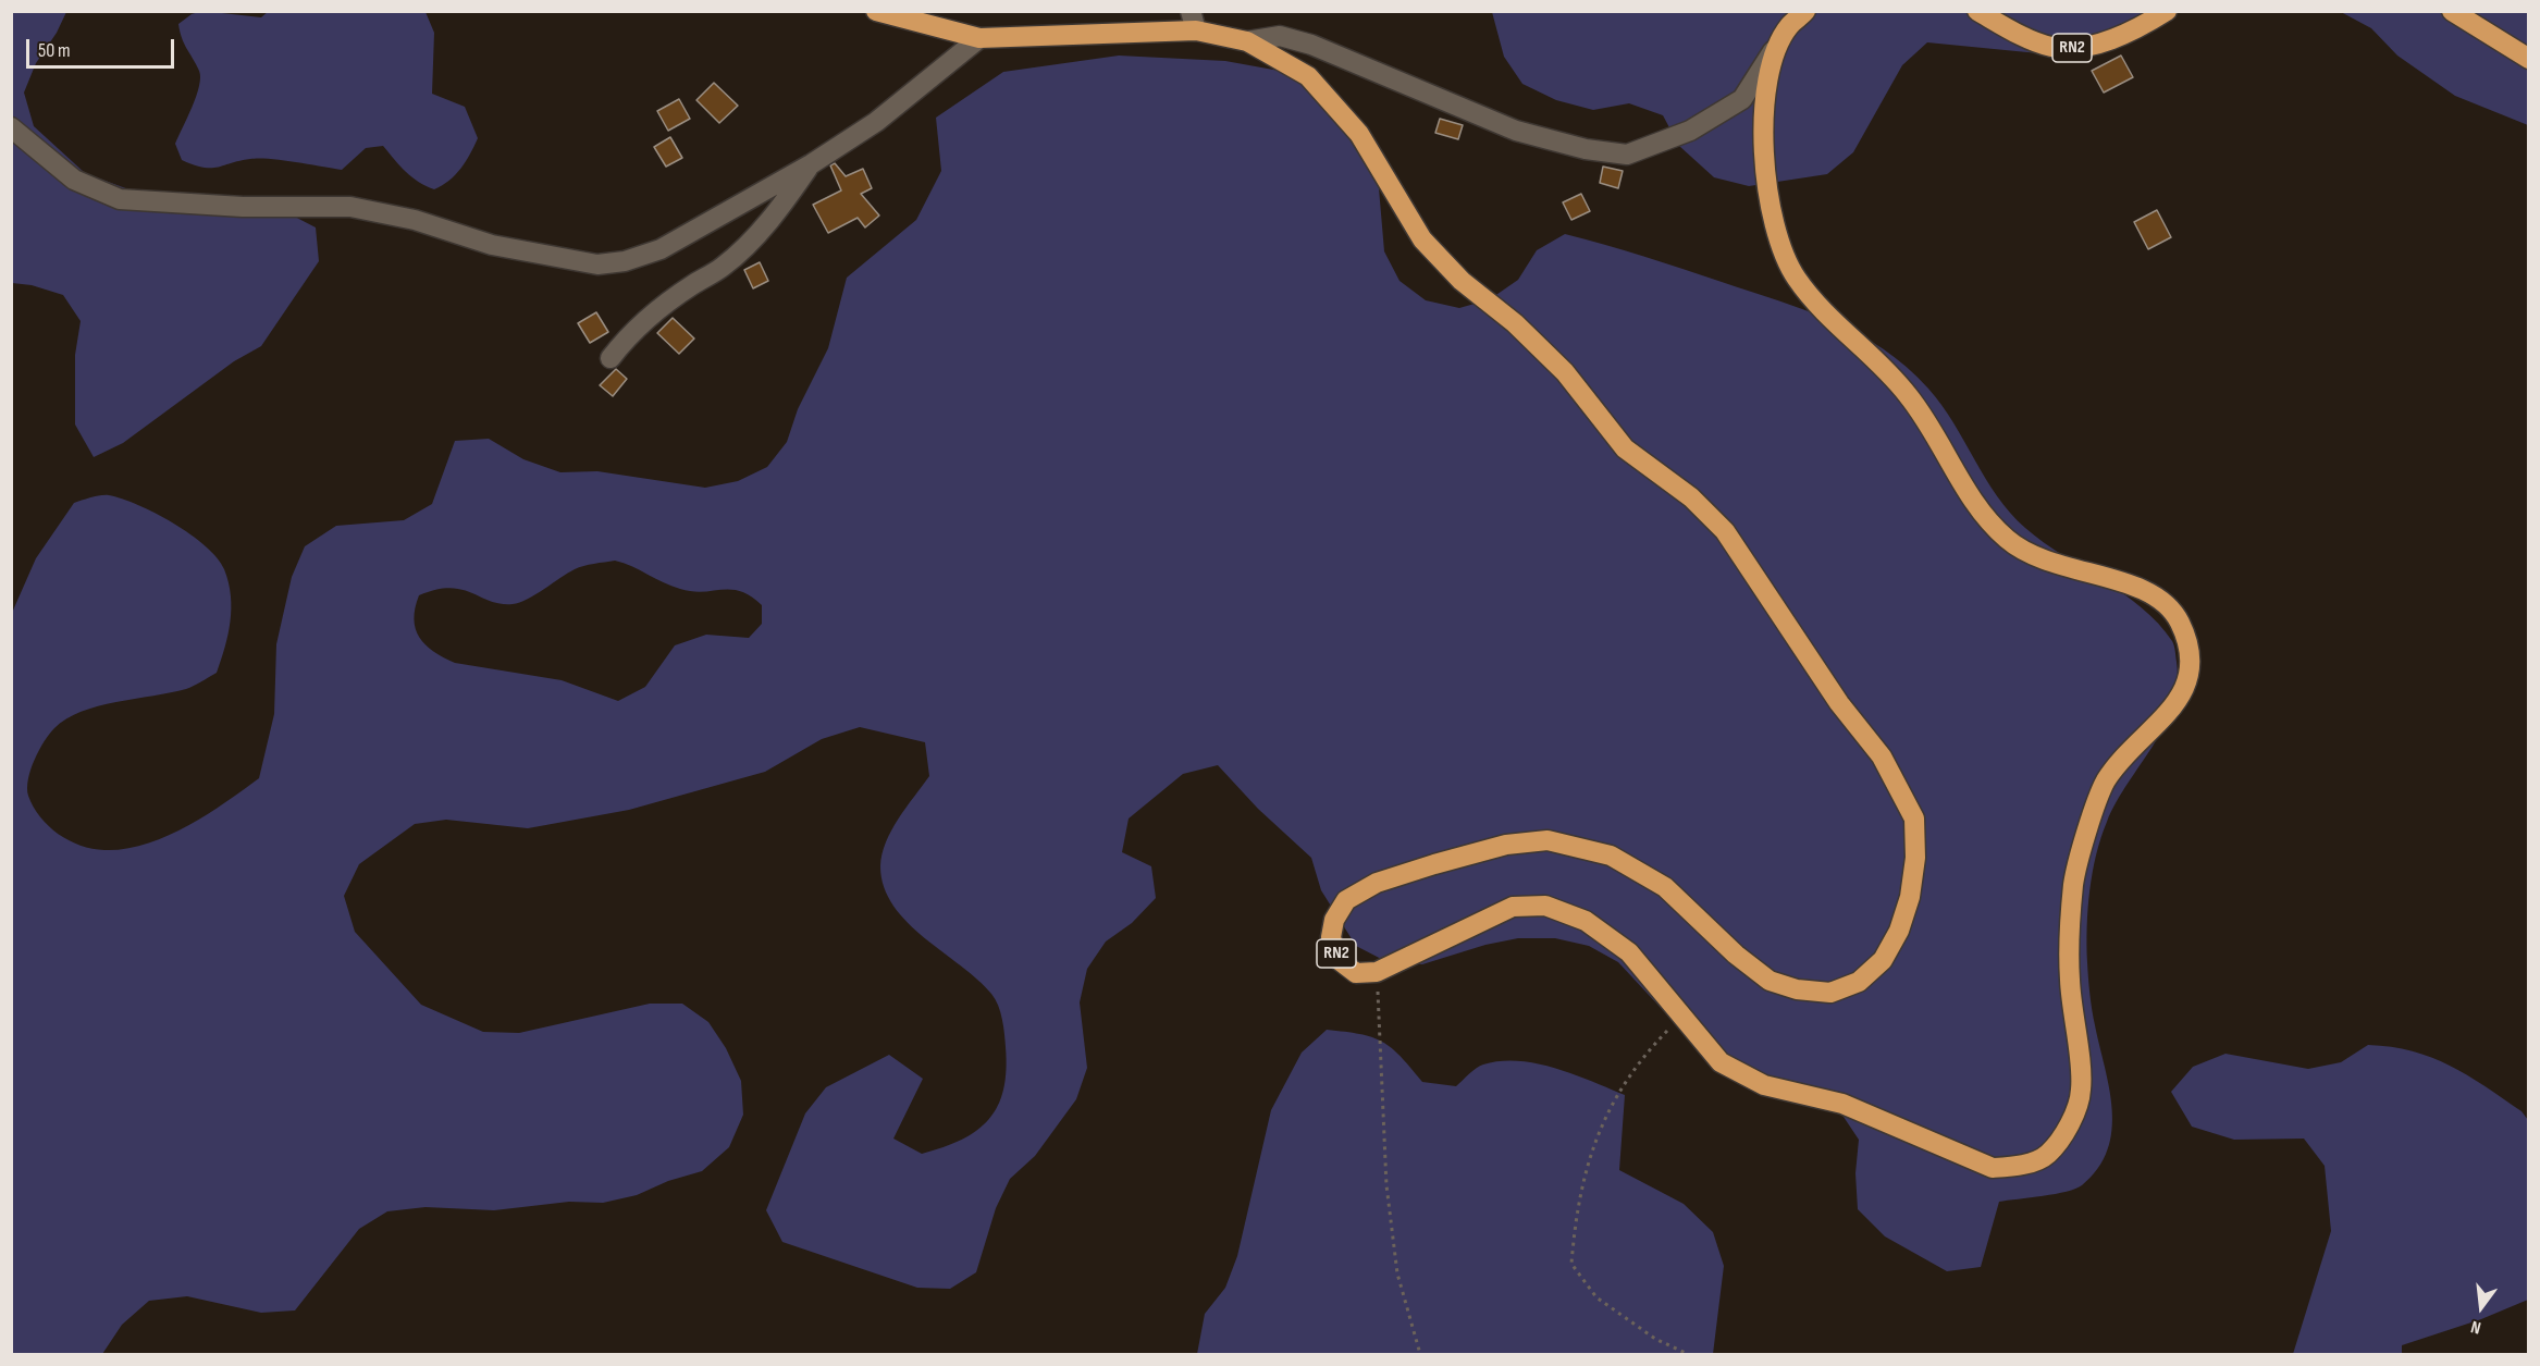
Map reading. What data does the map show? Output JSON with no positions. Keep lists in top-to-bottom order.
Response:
{
  "streets": {
    "highway": ["RN2"]
  },
  "scale_bar": "50 m",
  "north": "bottom"
}
